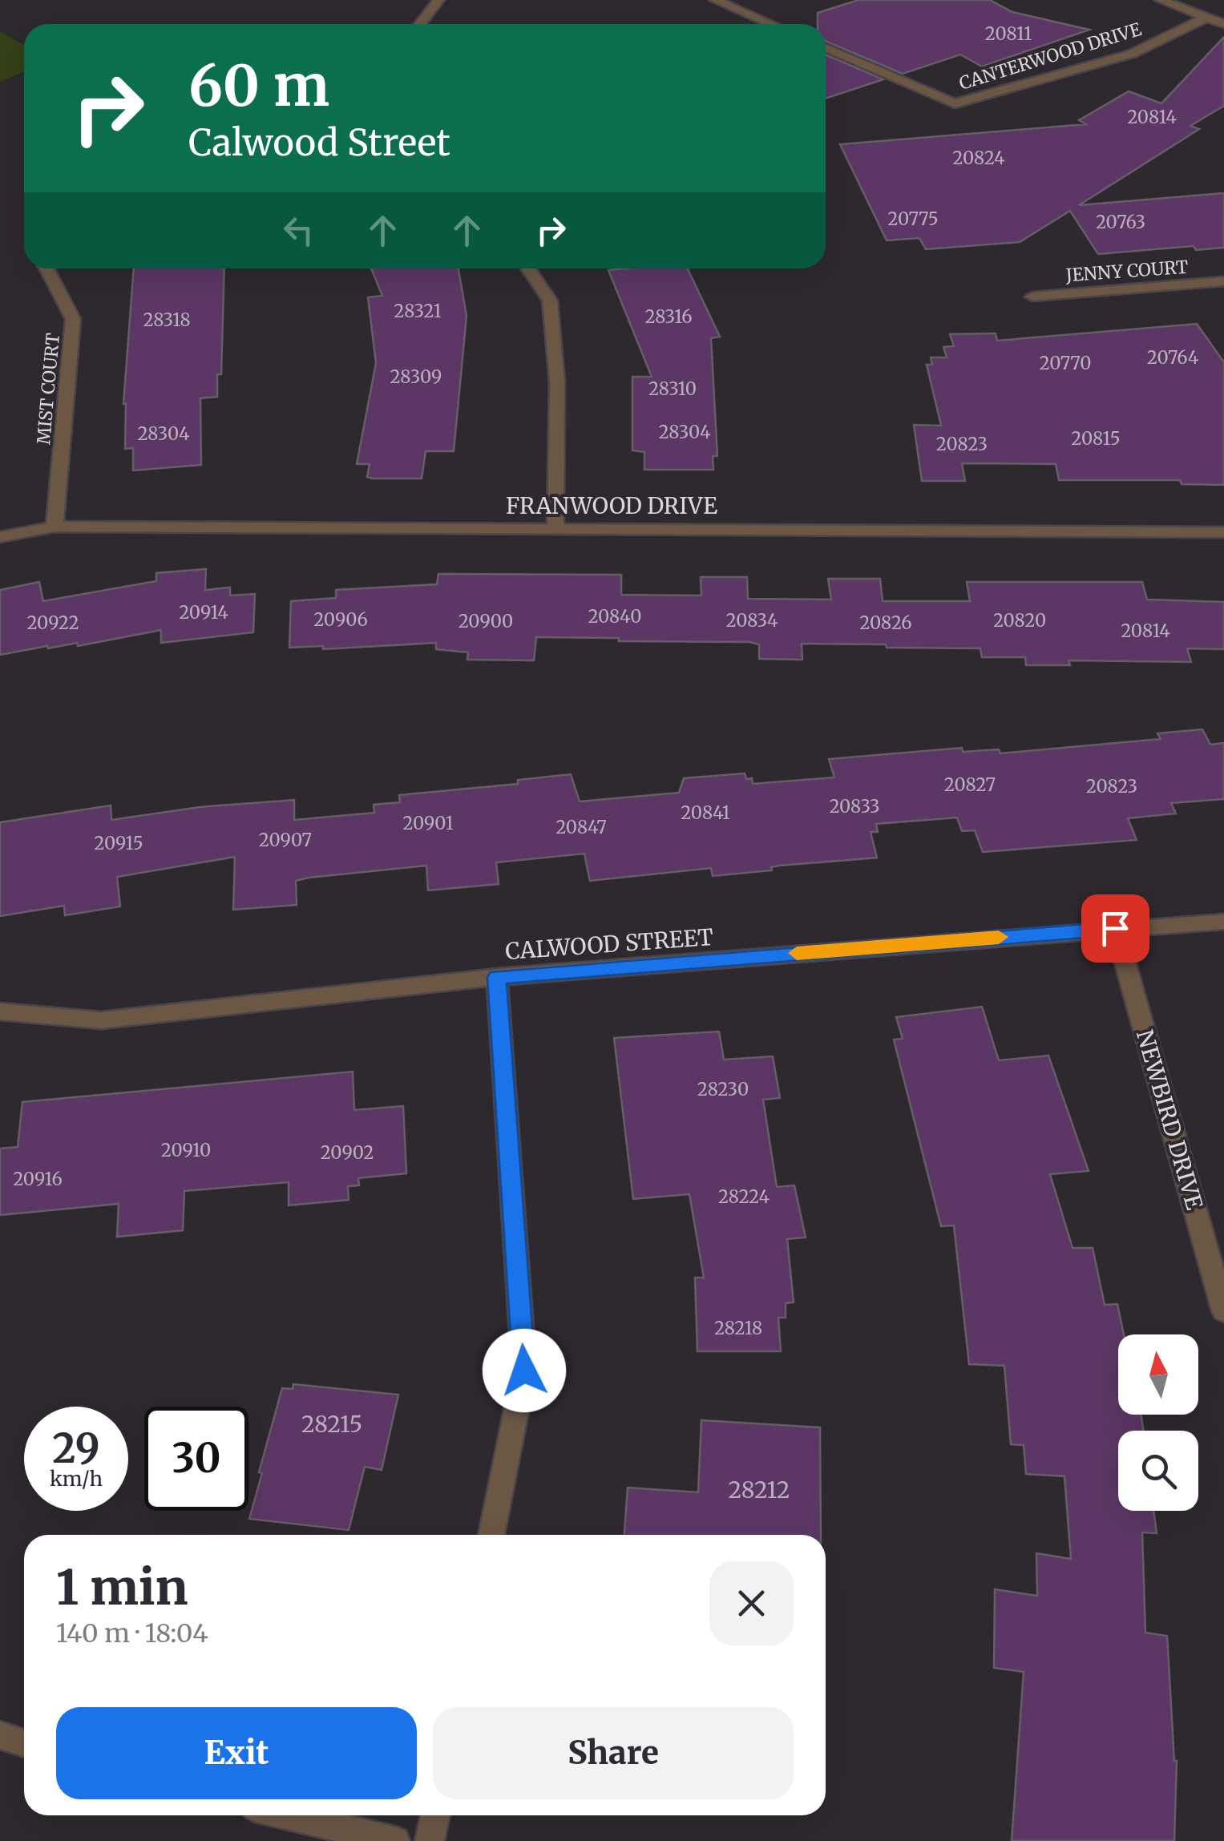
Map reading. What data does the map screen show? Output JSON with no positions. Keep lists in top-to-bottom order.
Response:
{
  "streets": {
    "street": [
      "CANTERWOOD DRIVE",
      "JENNY COURT",
      "MIST COURT",
      "FRANWOOD DRIVE",
      "CALWOOD STREET",
      "NEWBIRD DRIVE"
    ]
  },
  "crossings": [
    ["MIST COURT", "FRANWOOD DRIVE"],
    ["CALWOOD STREET", "NEWBIRD DRIVE"]
  ],
  "house_numbers": [
    "20811",
    "20814",
    "20824",
    "20775",
    "20763",
    "28321",
    "28316",
    "28318",
    "20764",
    "20770",
    "28309",
    "28310",
    "28304",
    "28304",
    "20815",
    "20823",
    "20914",
    "20840",
    "20906",
    "20834",
    "20820",
    "20900",
    "20922",
    "20826",
    "20814",
    "20827",
    "20823",
    "20833",
    "20841",
    "20901",
    "20847",
    "20907",
    "20915",
    "28230",
    "20910",
    "20902",
    "20916",
    "28224",
    "28218",
    "28215",
    "28212"
  ],
  "north": "top",
  "page": {
    "turn": ["60 m", "Calwood Street"],
    "speed": "29 km/h",
    "limit": "30",
    "heading": ["1 min", "140 m · 18:04"],
    "buttons": ["Exit", "Share"]
  }
}
